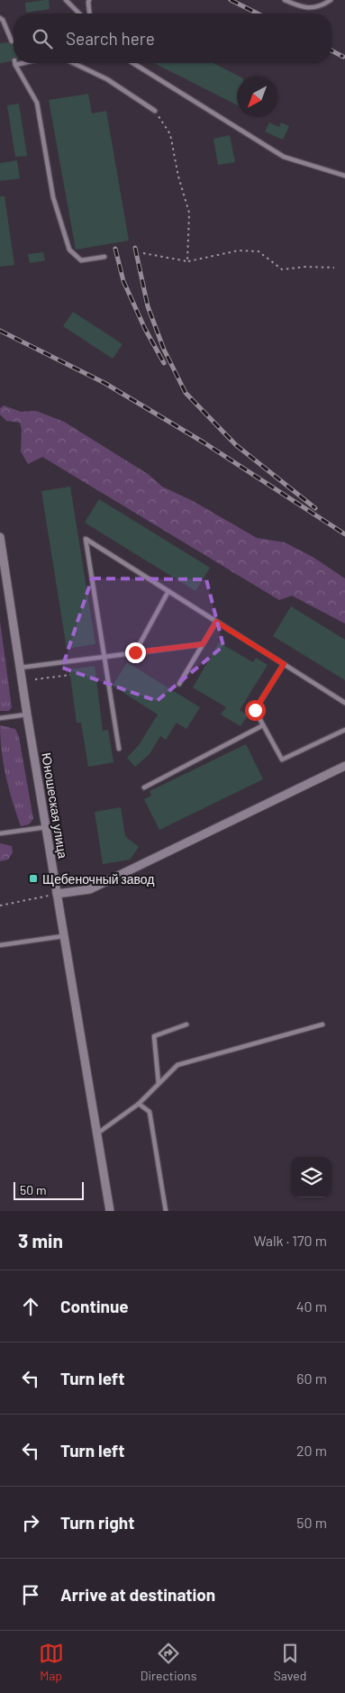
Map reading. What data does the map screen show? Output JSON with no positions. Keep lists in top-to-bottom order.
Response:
{
  "streets": {
    "street": ["Юношеская улица"]
  },
  "places": {
    "transit": ["Щебеночный завод"]
  },
  "scale_bar": "50 m",
  "north": "bottom left",
  "page": {
    "search": "Search here",
    "scale": "50 m",
    "heading": ["3 min", "Walk · 170 m"],
    "list": [
      ["Continue", "40 m"],
      ["Turn left", "60 m"],
      ["Turn left", "20 m"],
      ["Turn right", "50 m"],
      "Arrive at destination"
    ],
    "nav": ["Map", "Directions", "Saved"]
  }
}
